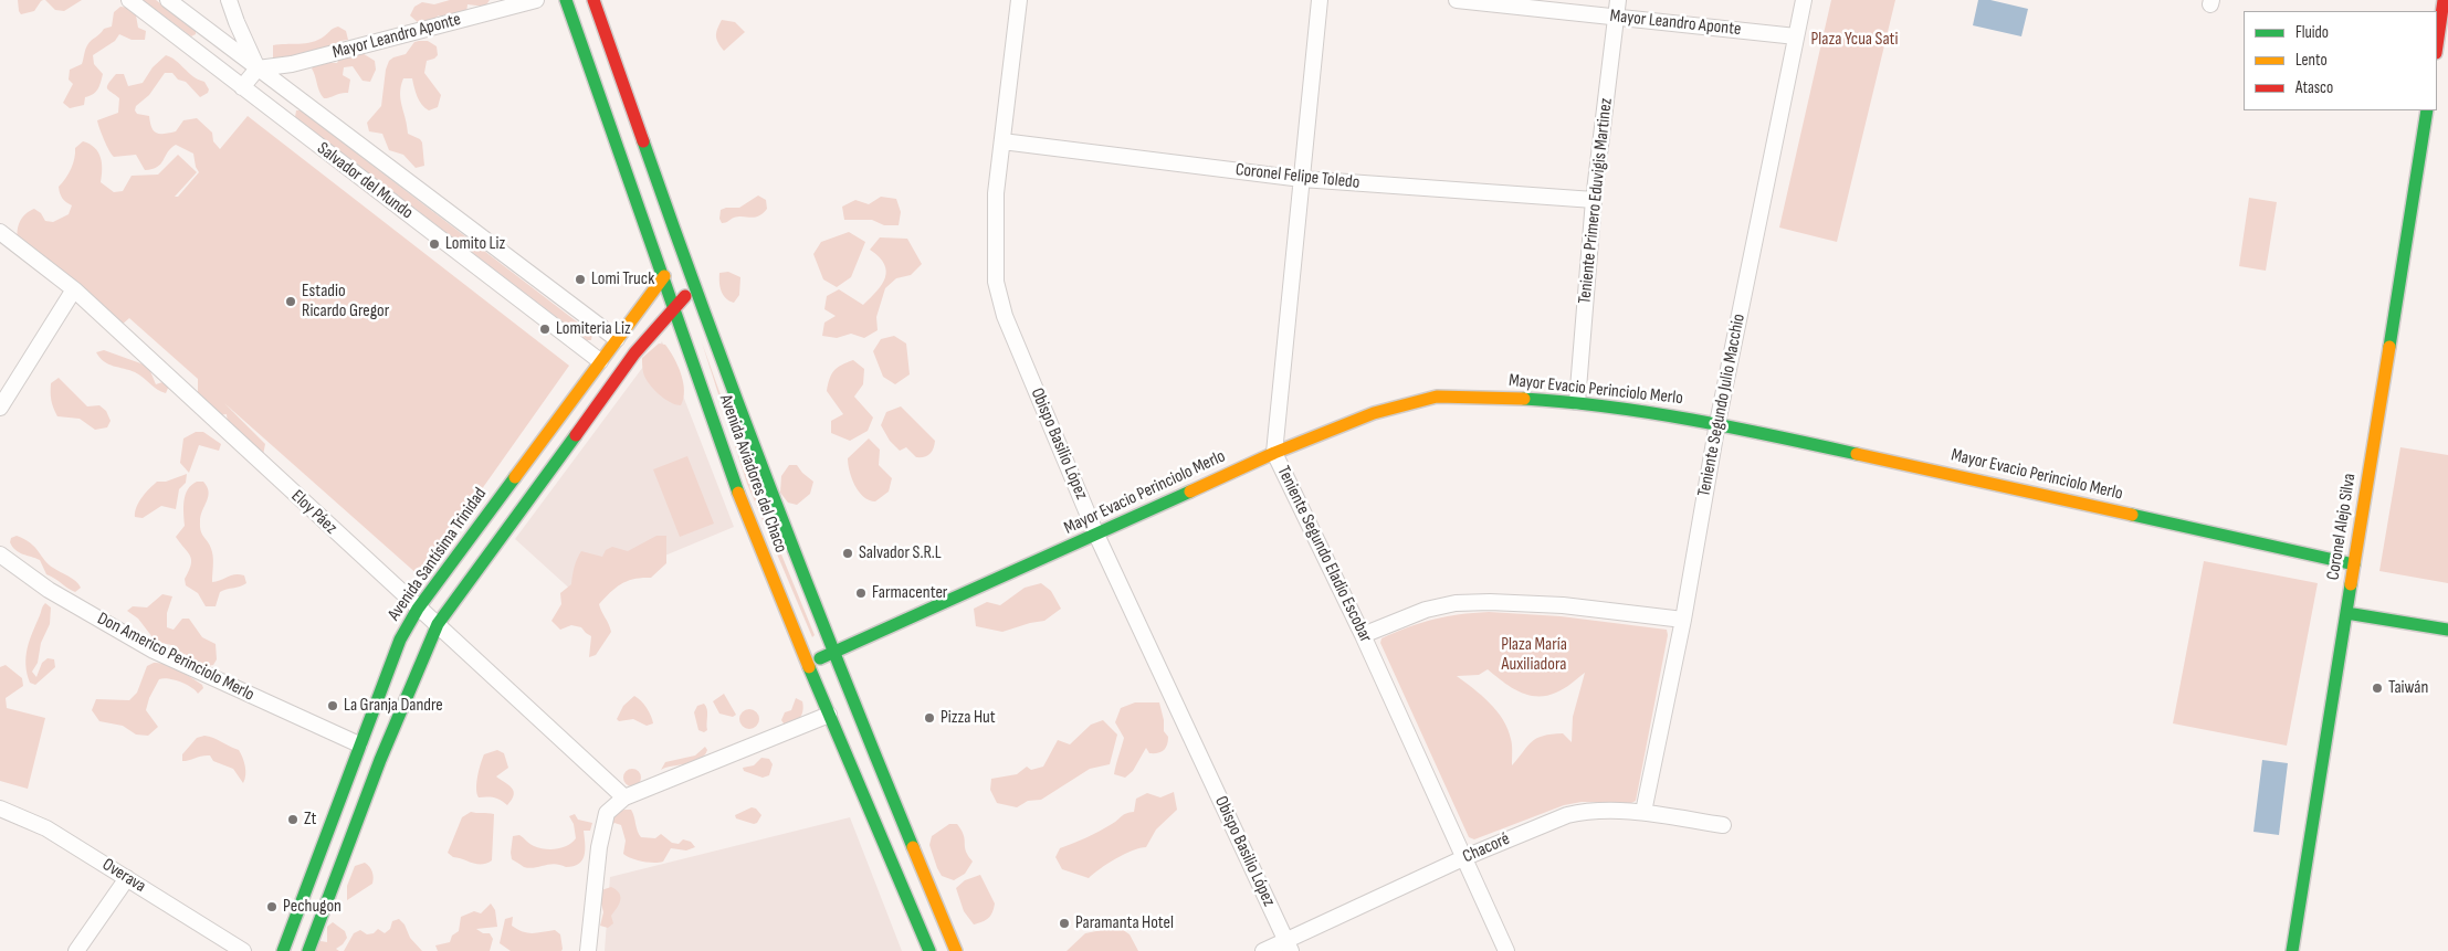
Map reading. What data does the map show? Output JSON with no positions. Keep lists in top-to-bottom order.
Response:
{
  "streets": {
    "main road": [
      "Mayor Evacio Perinciolo Merlo",
      "Avenida Aviadores del Chaco",
      "Coronel Alejo Silva",
      "Avenida Santísima Trinidad"
    ],
    "street": [
      "Mayor Leandro Aponte",
      "Coronel Felipe Toledo",
      "Salvador del Mundo",
      "Teniente Primero Eduvigis Martinez",
      "Teniente Segundo Julio Macchio",
      "Obispo Basilio López",
      "Eloy Páez",
      "Teniente Segundo Eladio Escobar",
      "Don Americo Perinciolo Merlo",
      "Chacoré",
      "Overava"
    ]
  },
  "crossings": [
    ["Mayor Leandro Aponte", "Salvador del Mundo"],
    ["Mayor Leandro Aponte", "Teniente Primero Eduvigis Martinez"],
    ["Mayor Leandro Aponte", "Teniente Segundo Julio Macchio"],
    ["Coronel Felipe Toledo", "Teniente Primero Eduvigis Martinez"],
    ["Coronel Felipe Toledo", "Obispo Basilio López"],
    ["Coronel Felipe Toledo", "Teniente Segundo Eladio Escobar"],
    ["Salvador del Mundo", "Avenida Santísima Trinidad"],
    ["Teniente Primero Eduvigis Martinez", "Mayor Evacio Perinciolo Merlo"],
    ["Mayor Evacio Perinciolo Merlo", "Teniente Segundo Julio Macchio"],
    ["Mayor Evacio Perinciolo Merlo", "Obispo Basilio López"],
    ["Mayor Evacio Perinciolo Merlo", "Avenida Aviadores del Chaco"],
    ["Mayor Evacio Perinciolo Merlo", "Coronel Alejo Silva"],
    ["Mayor Evacio Perinciolo Merlo", "Teniente Segundo Eladio Escobar"],
    ["Teniente Segundo Julio Macchio", "Chacoré"],
    ["Obispo Basilio López", "Chacoré"],
    ["Avenida Aviadores del Chaco", "Avenida Santísima Trinidad"],
    ["Eloy Páez", "Avenida Santísima Trinidad"],
    ["Avenida Santísima Trinidad", "Don Americo Perinciolo Merlo"],
    ["Teniente Segundo Eladio Escobar", "Chacoré"]
  ],
  "parks": ["Plaza Ycua Sati", "Plaza María Auxiliadora"],
  "places": [
    "Lomito Liz",
    "Lomi Truck",
    "Estadio Ricardo Gregor",
    "Lomiteria Liz",
    "Salvador S.R.L",
    "Farmacenter",
    "Taiwán",
    "La Granja Dandre",
    "Pizza Hut",
    "Zt",
    "Pechugon",
    "Paramanta Hotel"
  ],
  "legend": ["Fluido", "Lento", "Atasco"]
}
